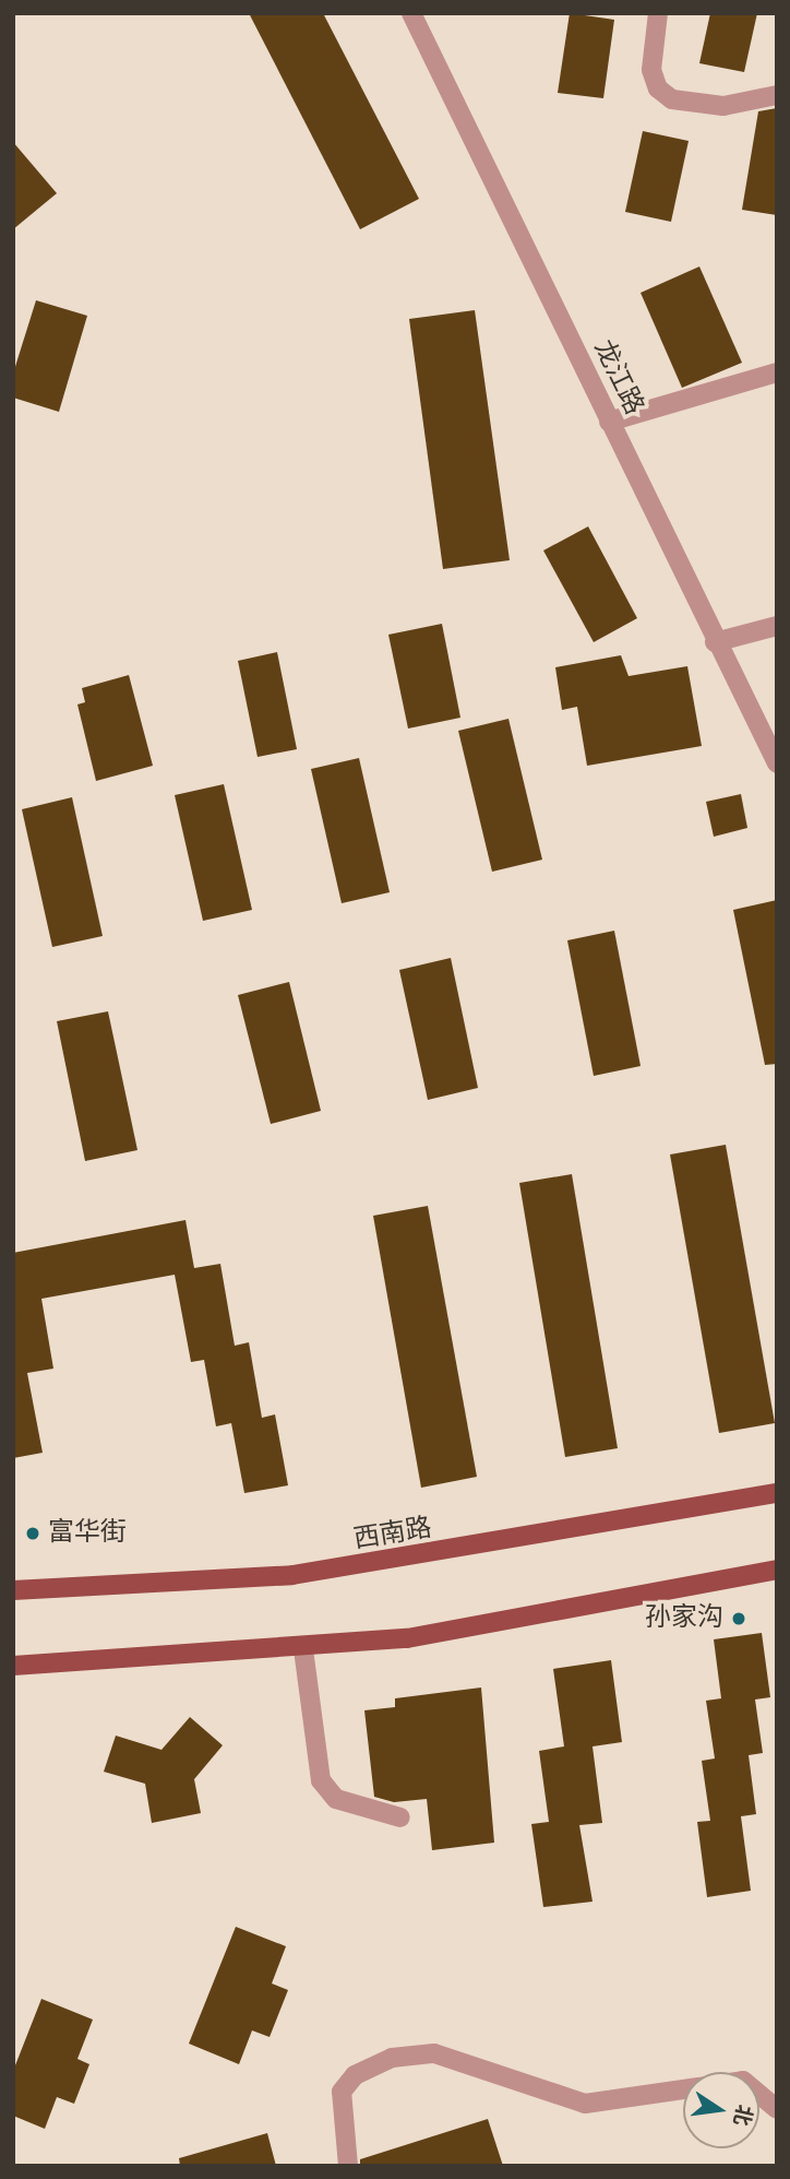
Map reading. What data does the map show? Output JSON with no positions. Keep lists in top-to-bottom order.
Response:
{
  "streets": {
    "main road": ["西南路"],
    "street": ["龙江路"]
  },
  "places": ["富华街", "孙家沟"],
  "north": "right"
}
